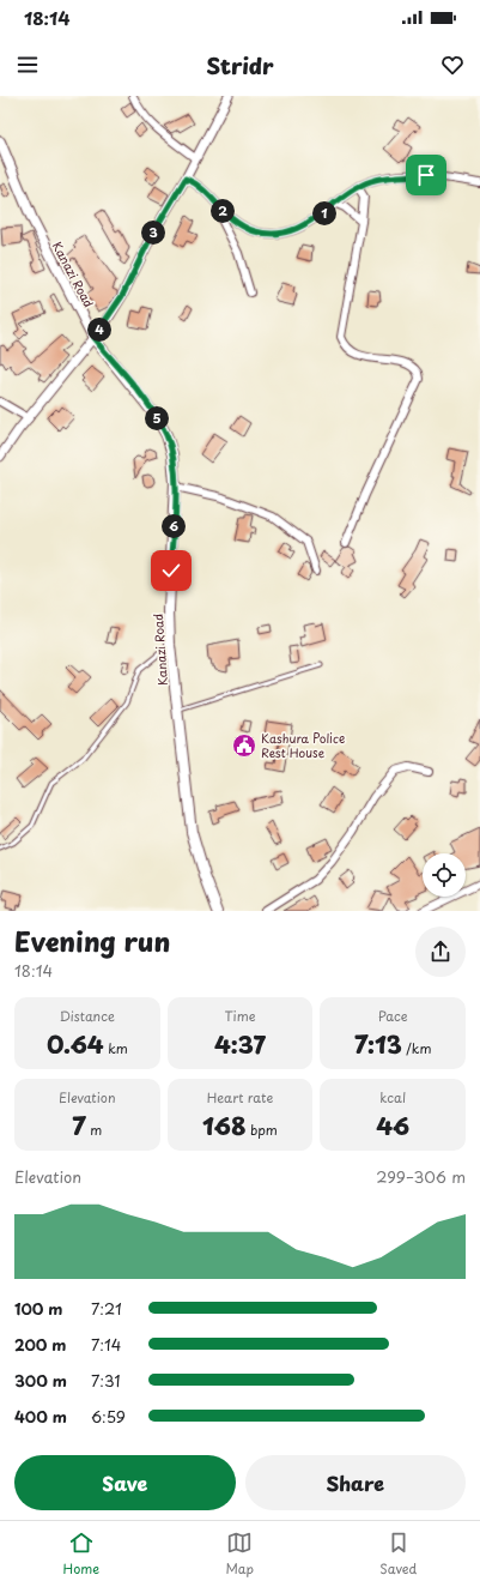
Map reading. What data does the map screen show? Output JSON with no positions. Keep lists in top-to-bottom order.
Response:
{
  "streets": {
    "main road": ["Kanazi Road"]
  },
  "places": {
    "public building": ["Kashura Police Rest House"]
  },
  "page": {
    "status": "18:14",
    "header": "Stridr",
    "pins": [
      "2",
      "1",
      "3",
      "4",
      "5",
      "6"
    ],
    "heading": ["Evening run", "18:14"],
    "stats": [
      ["Distance", "0.64 km"],
      ["Time", "4:37"],
      ["Pace", "7:13 /km"],
      ["Elevation", "7 m"],
      ["Heart rate", "168 bpm"],
      ["kcal", "46"]
    ],
    "chart": ["Elevation", "299–306 m"],
    "list": [
      {
        "name": "100 m",
        "note": "7:21"
      },
      {
        "name": "200 m",
        "note": "7:14"
      },
      {
        "name": "300 m",
        "note": "7:31"
      },
      {
        "name": "400 m",
        "note": "6:59"
      }
    ],
    "buttons": ["Save", "Share"],
    "tabs": ["Home", "Map", "Saved"]
  }
}
